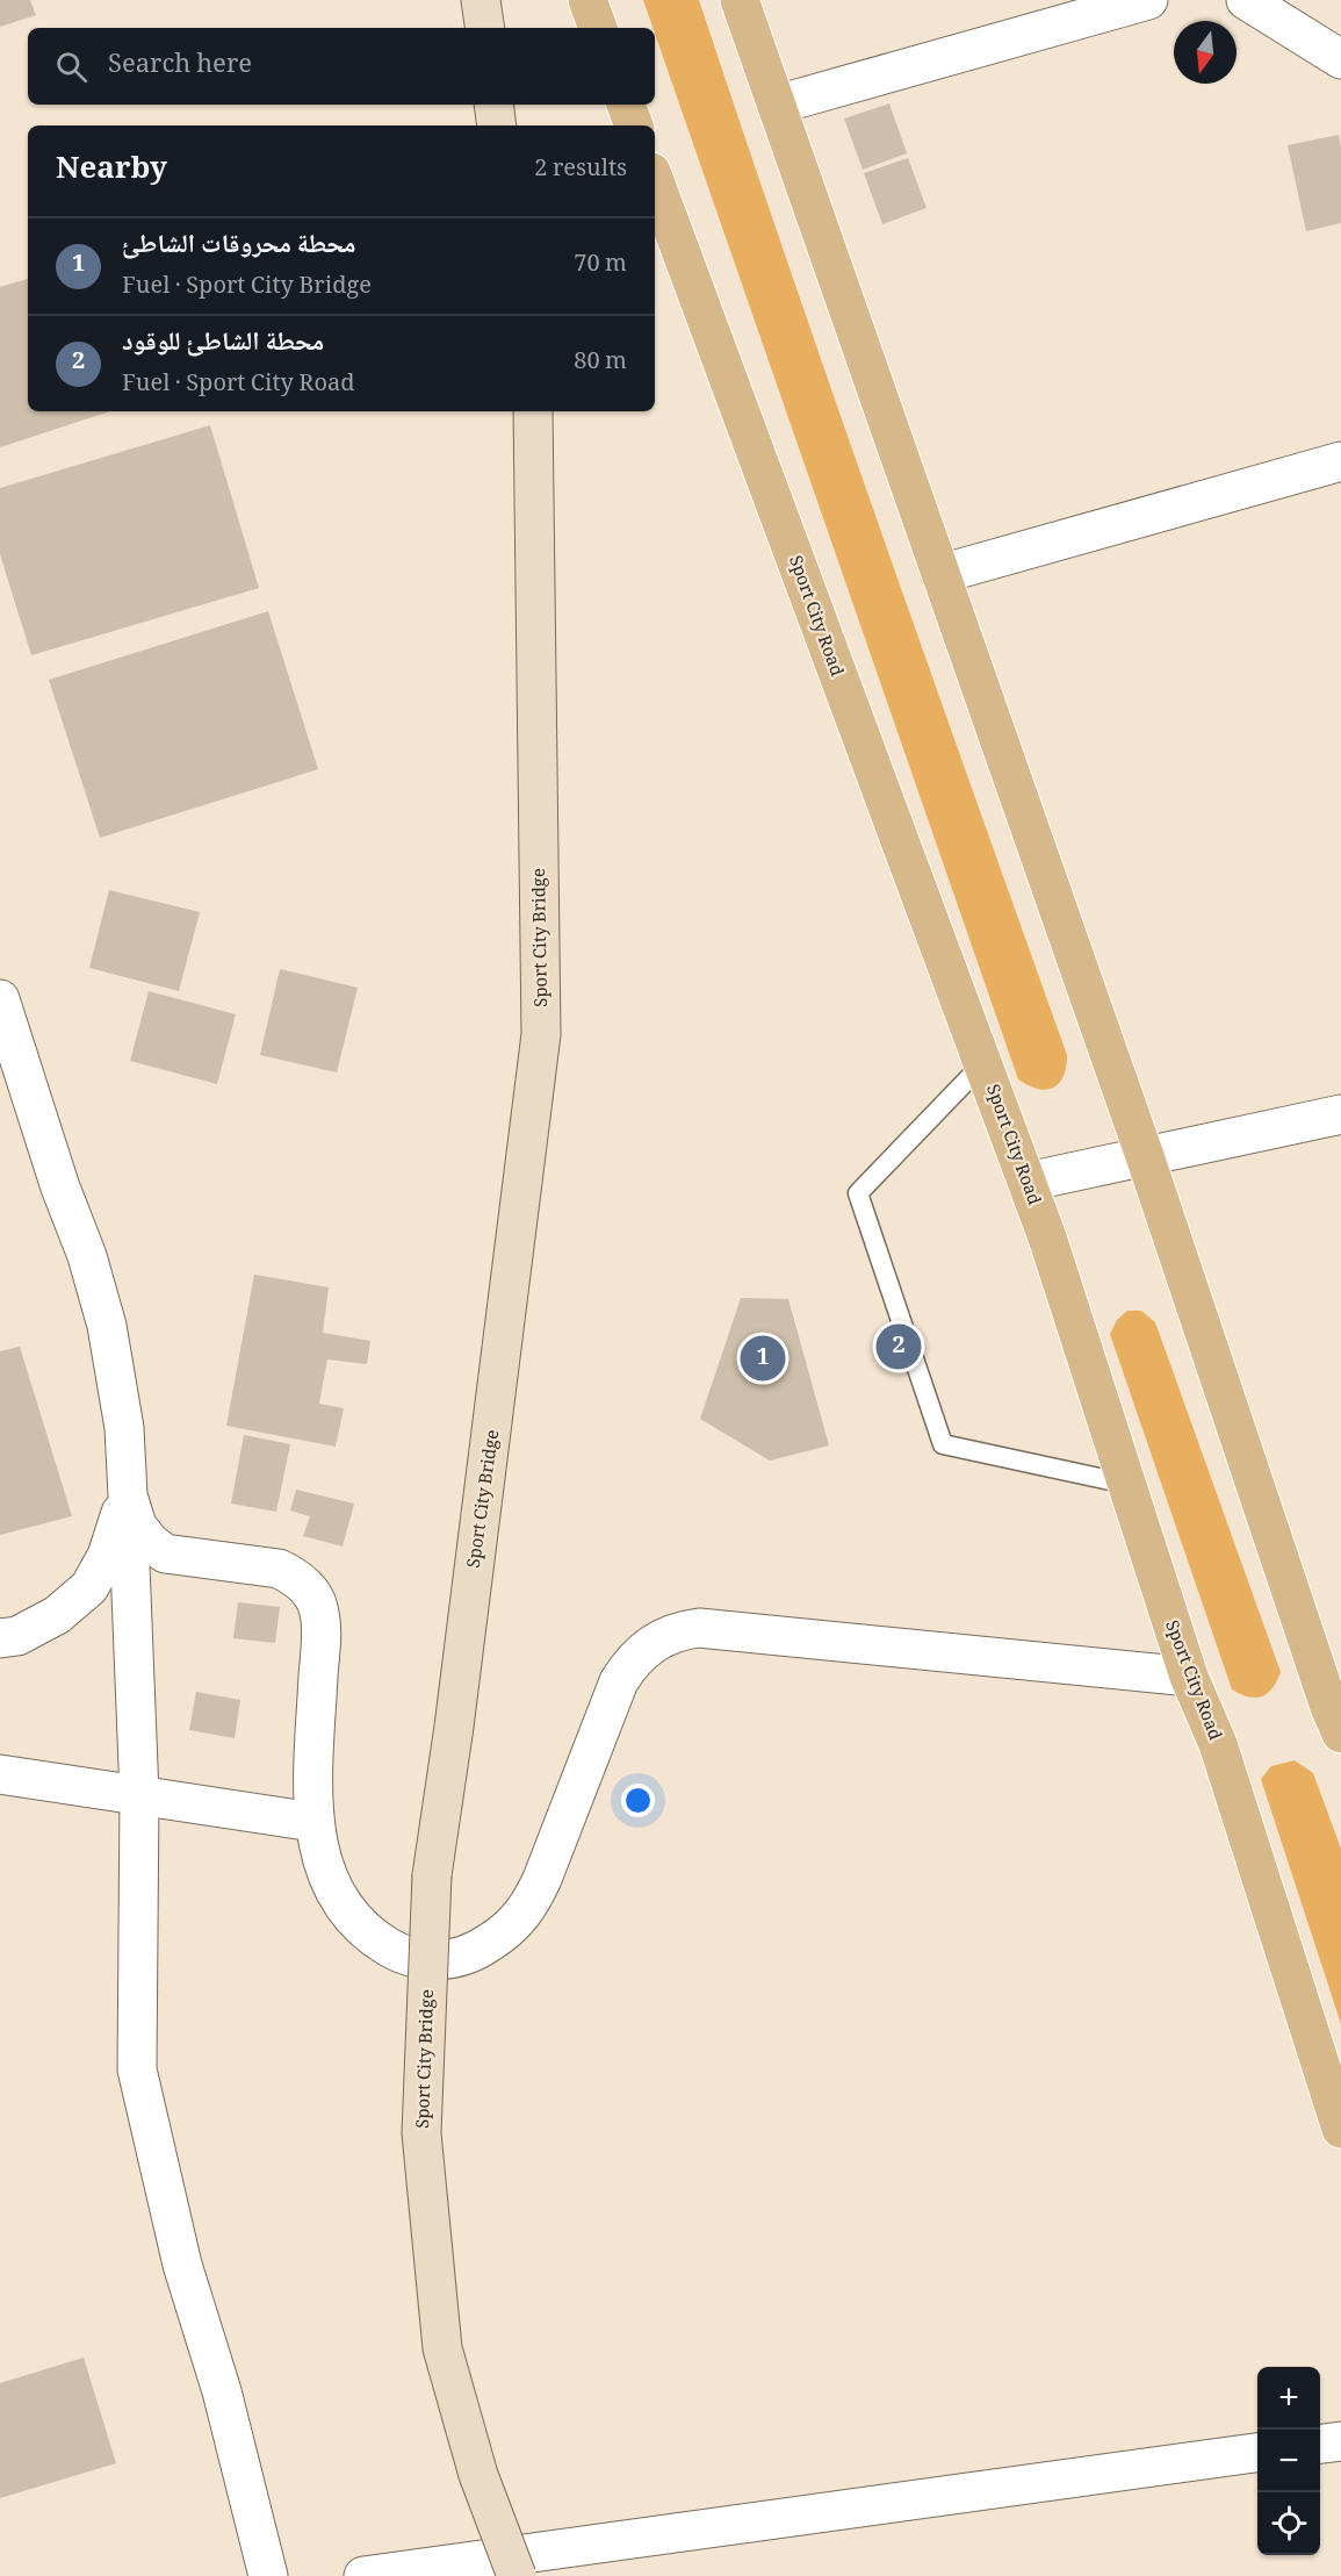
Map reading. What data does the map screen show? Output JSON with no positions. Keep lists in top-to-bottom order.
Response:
{
  "streets": {
    "main road": ["Sport City Road", "Sport City Bridge"]
  },
  "north": "bottom",
  "page": {
    "search": "Search here",
    "heading": ["Nearby", "2 results"],
    "list": [
      {
        "mark": "1",
        "name": "محطة محروقات الشاطئ",
        "note": "Fuel · Sport City Bridge",
        "value": "70 m"
      },
      {
        "mark": "2",
        "name": "محطة الشاطئ للوقود",
        "note": "Fuel · Sport City Road",
        "value": "80 m"
      }
    ],
    "pins": ["2", "1"],
    "map_buttons": ["+", "−"]
  }
}
